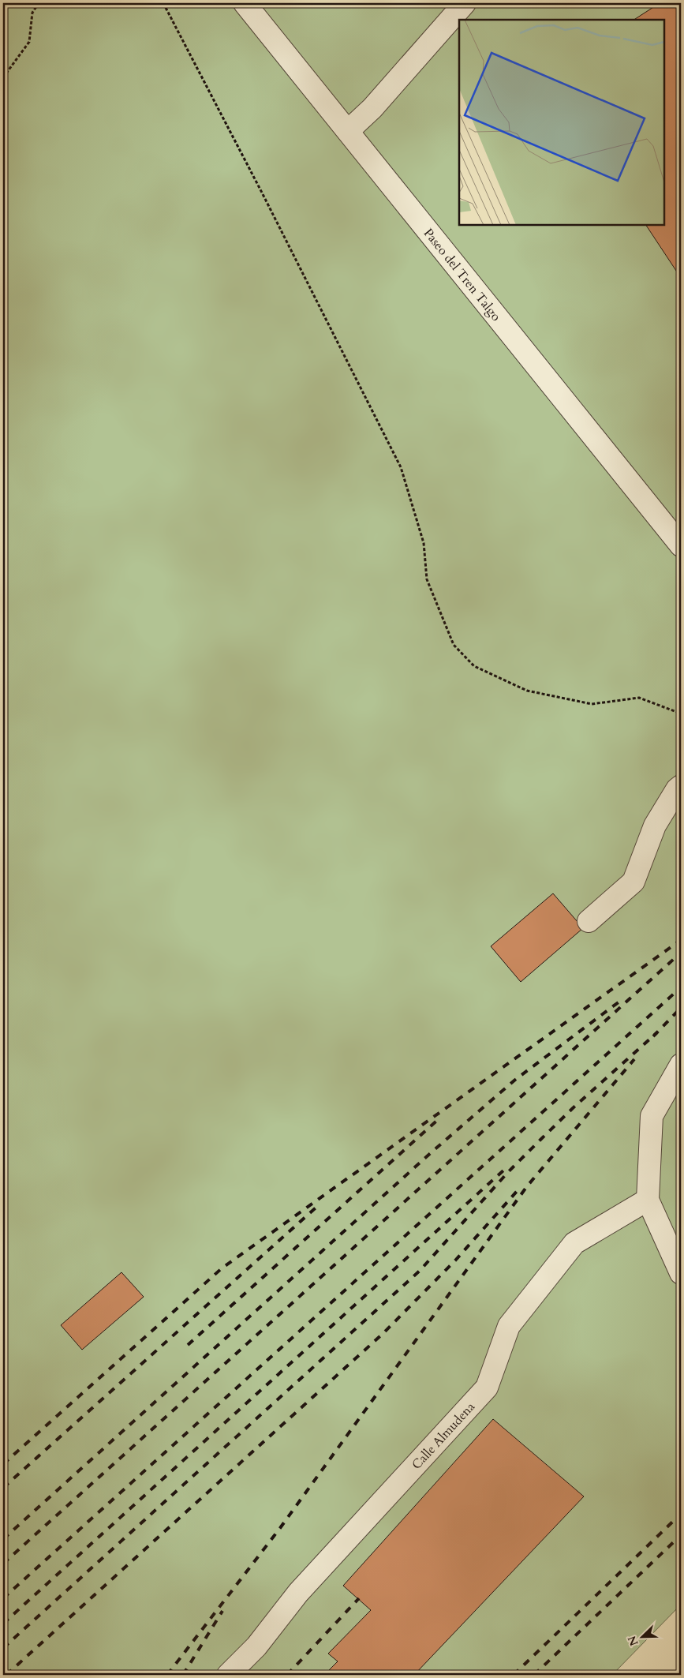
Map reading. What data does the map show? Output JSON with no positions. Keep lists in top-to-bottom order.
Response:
{
  "streets": {
    "street": ["Paseo del Tren Talgo", "Calle Almudena"]
  },
  "north": "bottom left"
}
